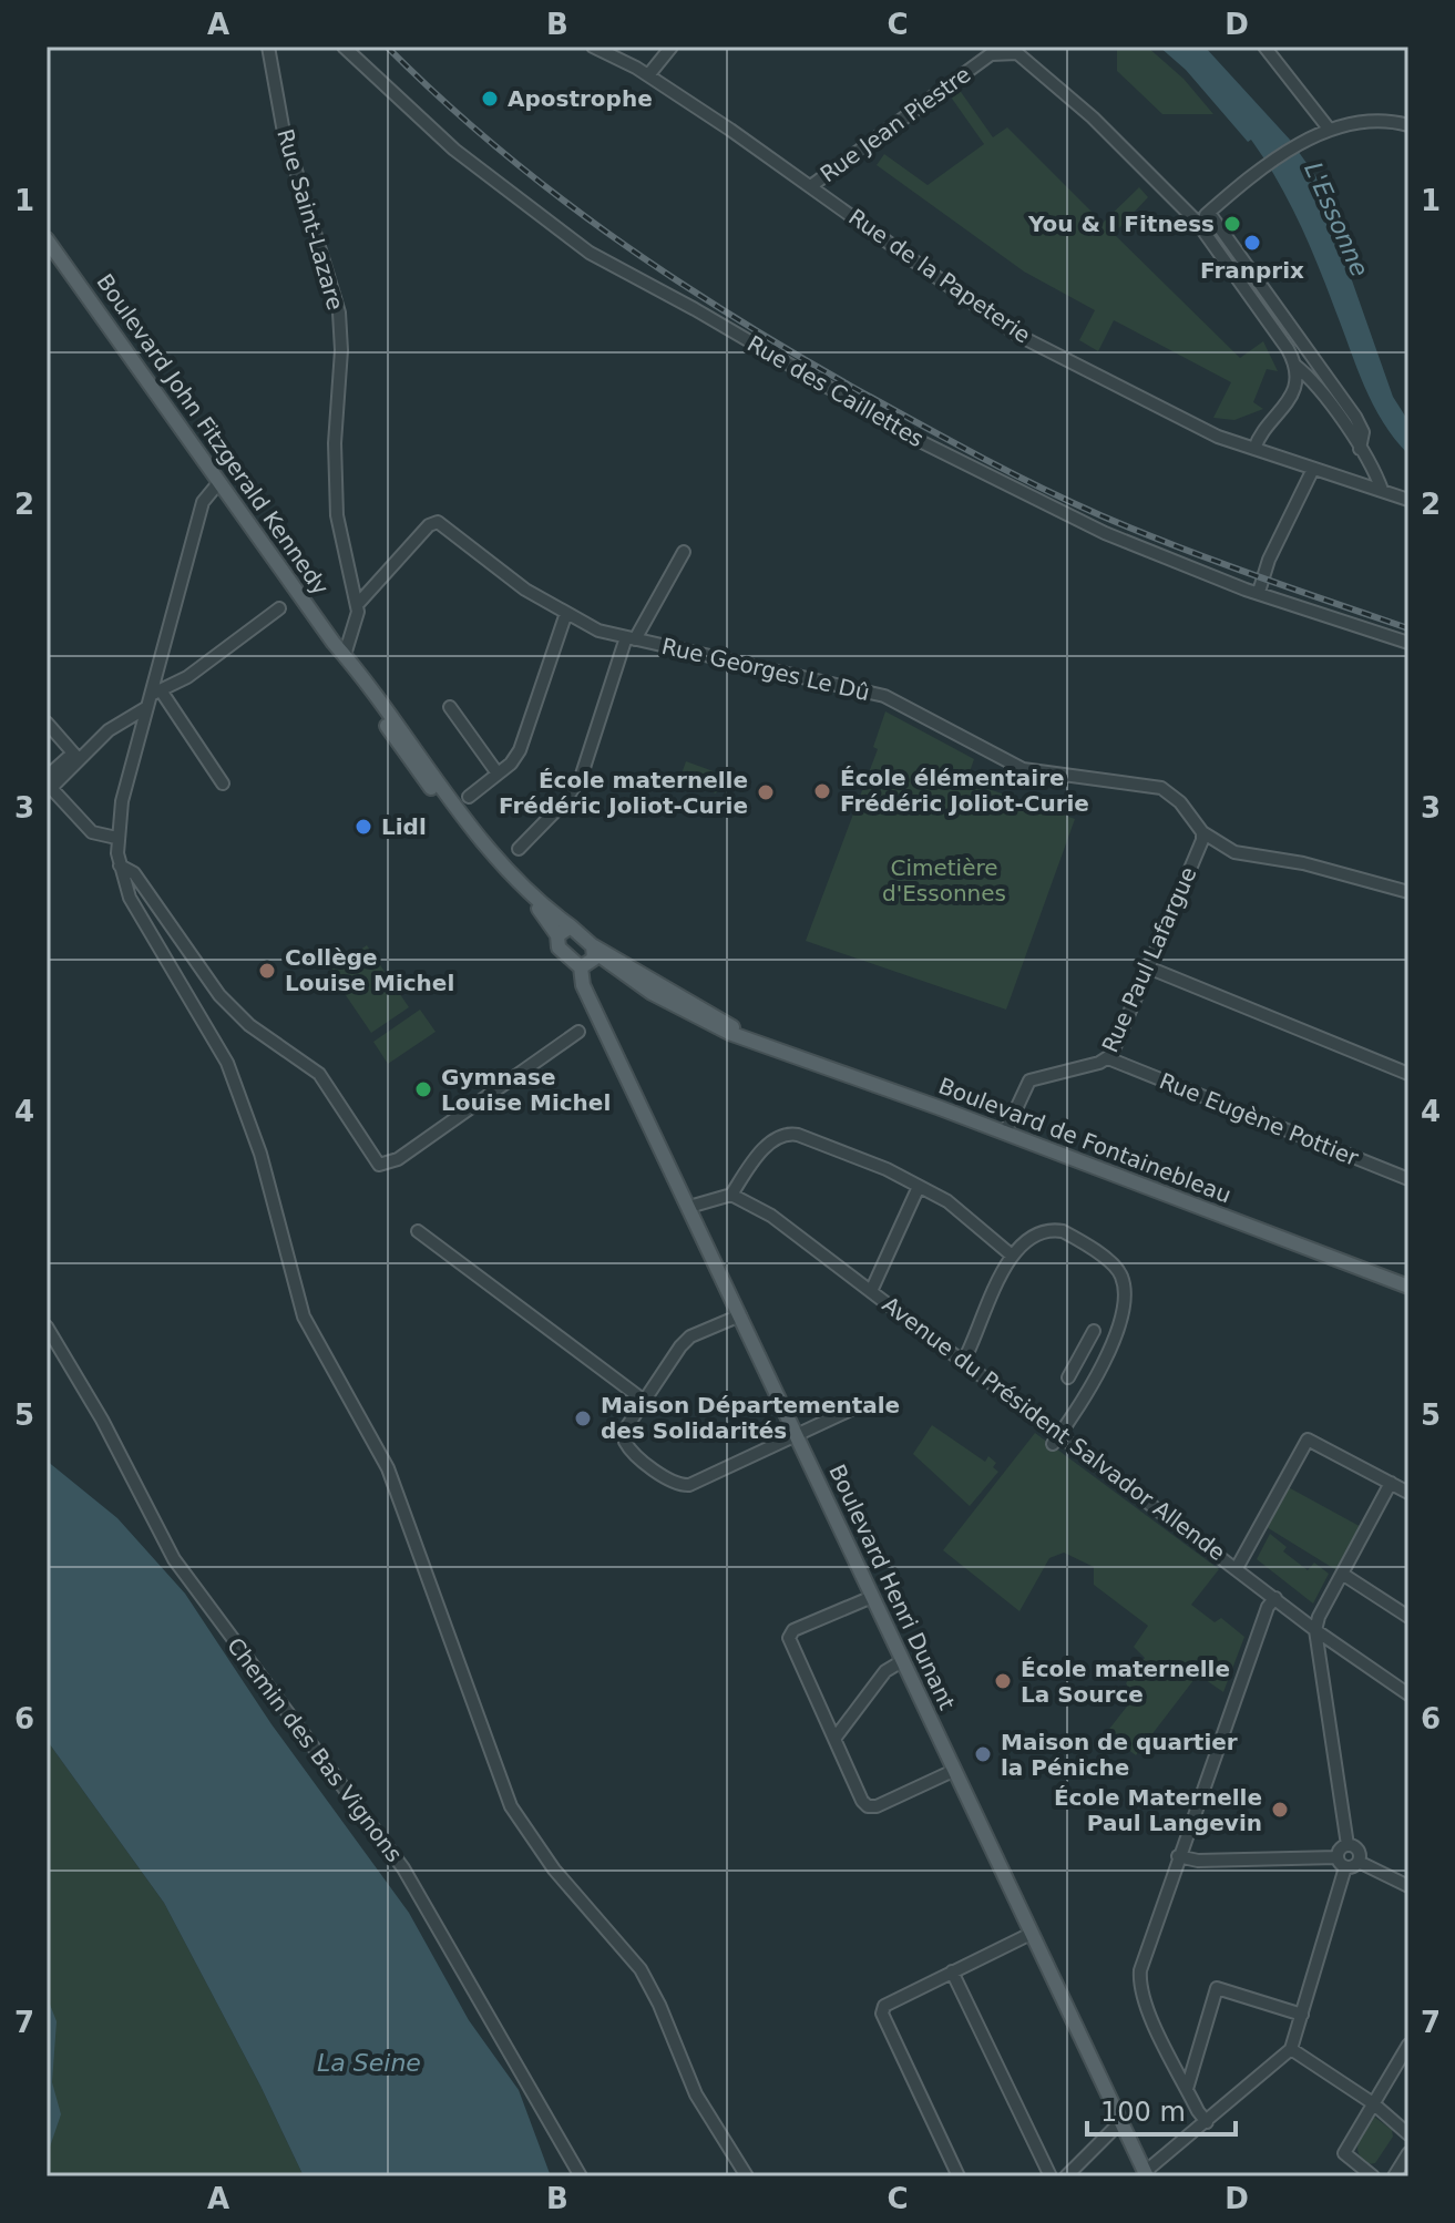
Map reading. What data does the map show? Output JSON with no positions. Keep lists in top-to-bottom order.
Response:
{
  "streets": {
    "main road": ["Boulevard John Fitzgerald Kennedy", "Boulevard de Fontainebleau", "Boulevard Henri Dunant"],
    "street": [
      "Rue Jean Piestre",
      "Rue Saint-Lazare",
      "Rue de la Papeterie",
      "Rue des Caillettes",
      "Rue Georges Le Dû",
      "Rue Paul Lafargue",
      "Rue Eugène Pottier",
      "Avenue du Président Salvador Allende",
      "Chemin des Bas Vignons"
    ]
  },
  "crossings": [
    ["Rue Jean Piestre", "Rue de la Papeterie"],
    ["Rue Saint-Lazare", "Boulevard John Fitzgerald Kennedy"],
    ["Rue Saint-Lazare", "Rue Georges Le Dû"],
    ["Boulevard John Fitzgerald Kennedy", "Boulevard de Fontainebleau"],
    ["Boulevard John Fitzgerald Kennedy", "Boulevard Henri Dunant"],
    ["Rue Georges Le Dû", "Rue Paul Lafargue"],
    ["Rue Paul Lafargue", "Rue Eugène Pottier"],
    ["Rue Paul Lafargue", "Boulevard de Fontainebleau"]
  ],
  "water": ["L'Essonne", "La Seine"],
  "parks": ["Cimetière d'Essonnes"],
  "places": [
    "Apostrophe",
    "You & I Fitness",
    "Franprix",
    "École élémentaire Frédéric Joliot-Curie",
    "École maternelle Frédéric Joliot-Curie",
    "Lidl",
    "Collège Louise Michel",
    "Gymnase Louise Michel",
    "Maison Départementale des Solidarités",
    "École maternelle La Source",
    "Maison de quartier la Péniche",
    "École Maternelle Paul Langevin"
  ],
  "scale_bar": "100 m",
  "grid": {
    "columns": [
      "A",
      "B",
      "C",
      "D"
    ],
    "rows": [
      "1",
      "2",
      "3",
      "4",
      "5",
      "6",
      "7"
    ]
  }
}
